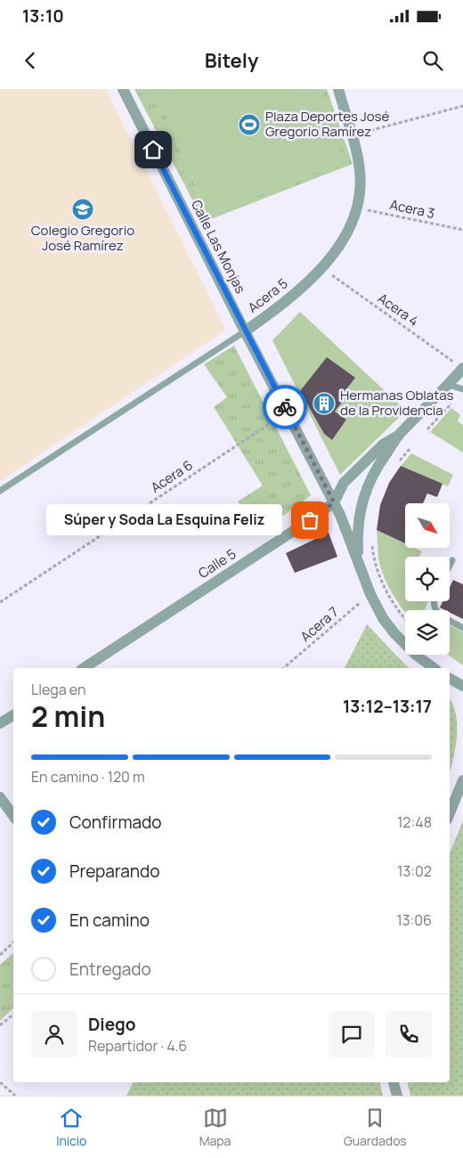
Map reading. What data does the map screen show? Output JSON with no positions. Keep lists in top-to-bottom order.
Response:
{
  "streets": {
    "street": ["Calle Las Monjas", "Acera 5", "Calle 5"],
    "path": [
      "Acera 3",
      "Acera 4",
      "Acera 6",
      "Acera 7"
    ]
  },
  "crossings": [
    ["Acera 3", "Acera 5"],
    ["Calle Las Monjas", "Acera 5"],
    ["Calle Las Monjas", "Acera 6"],
    ["Calle Las Monjas", "Calle 5"],
    ["Calle Las Monjas", "Acera 7"],
    ["Acera 5", "Acera 4"]
  ],
  "places": {
    "sports": ["Plaza Deportes José Gregorio Ramírez"],
    "school or university": ["Colegio Gregorio José Ramírez"],
    "building": ["Hermanas Oblatas de la Providencia"],
    "other": ["Súper y Soda La Esquina Feliz"]
  },
  "north": "bottom right",
  "page": {
    "status": "13:10",
    "header": "Bitely",
    "bubble": "Súper y Soda La Esquina Feliz",
    "heading": ["2 min", "Llega en", "13:12–13:17"],
    "panel": ["Diego", "Repartidor · 4.6"],
    "bar": "En camino · 120 m",
    "list": [
      ["Confirmado", "12:48"],
      ["Preparando", "13:02"],
      ["En camino", "13:06"],
      "Entregado"
    ],
    "tabs": ["Inicio", "Mapa", "Guardados"]
  }
}
